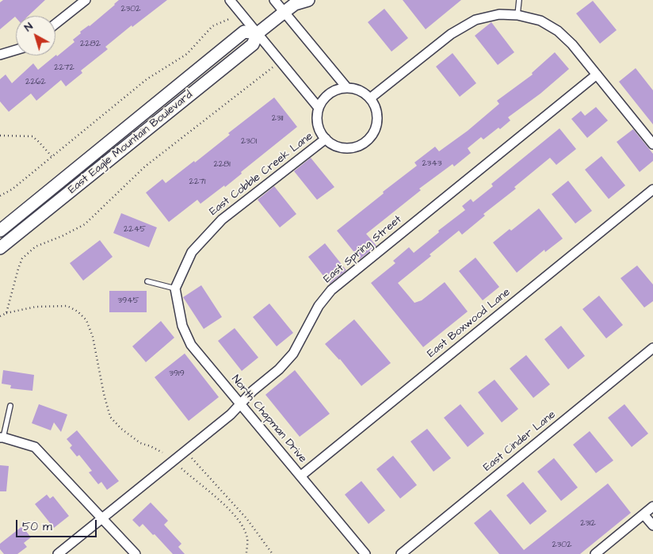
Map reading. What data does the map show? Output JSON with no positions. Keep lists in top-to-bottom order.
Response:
{
  "streets": {
    "street": [
      "East Eagle Mountain Boulevard",
      "East Cobble Creek Lane",
      "East Spring Street",
      "East Boxwood Lane",
      "North Chapman Drive",
      "East Cinder Lane"
    ]
  },
  "crossings": [
    ["East Cobble Creek Lane", "North Chapman Drive"],
    ["East Spring Street", "North Chapman Drive"],
    ["East Boxwood Lane", "North Chapman Drive"]
  ],
  "house_numbers": [
    "2302",
    "2282",
    "2272",
    "2262",
    "2311",
    "2301",
    "2343",
    "2281",
    "2271",
    "2245",
    "3945",
    "3919",
    "2312",
    "2302"
  ],
  "scale_bar": "50 m",
  "north": "top left"
}
